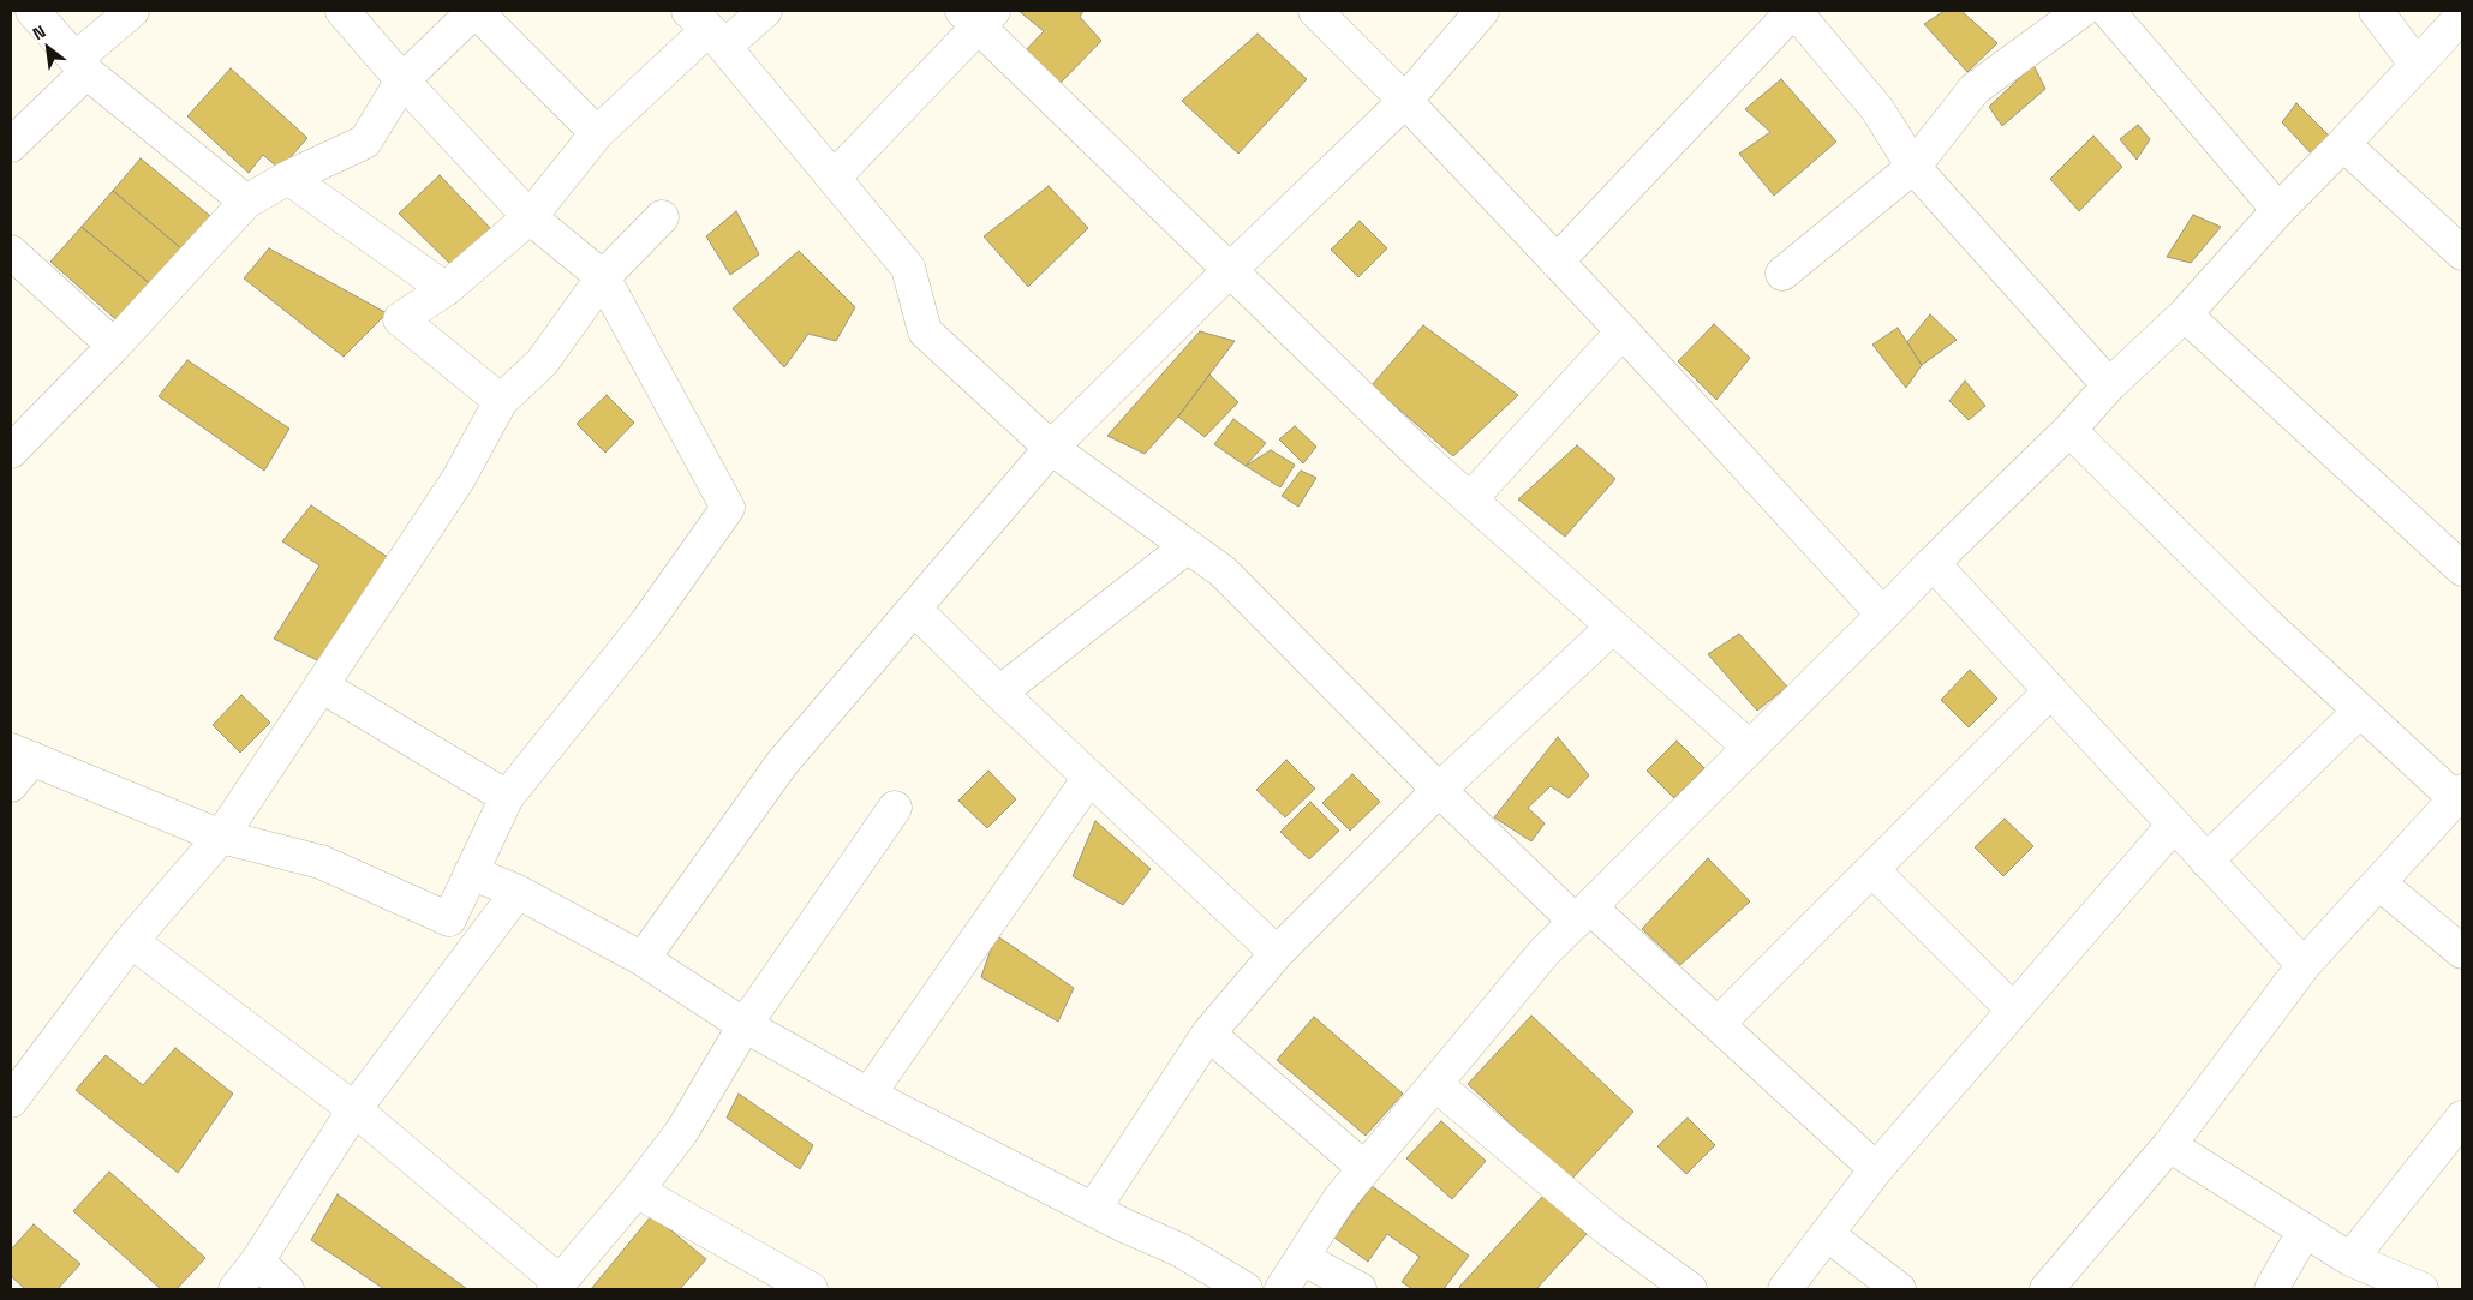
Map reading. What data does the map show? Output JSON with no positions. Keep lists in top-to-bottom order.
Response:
{
  "north": "top left"
}
